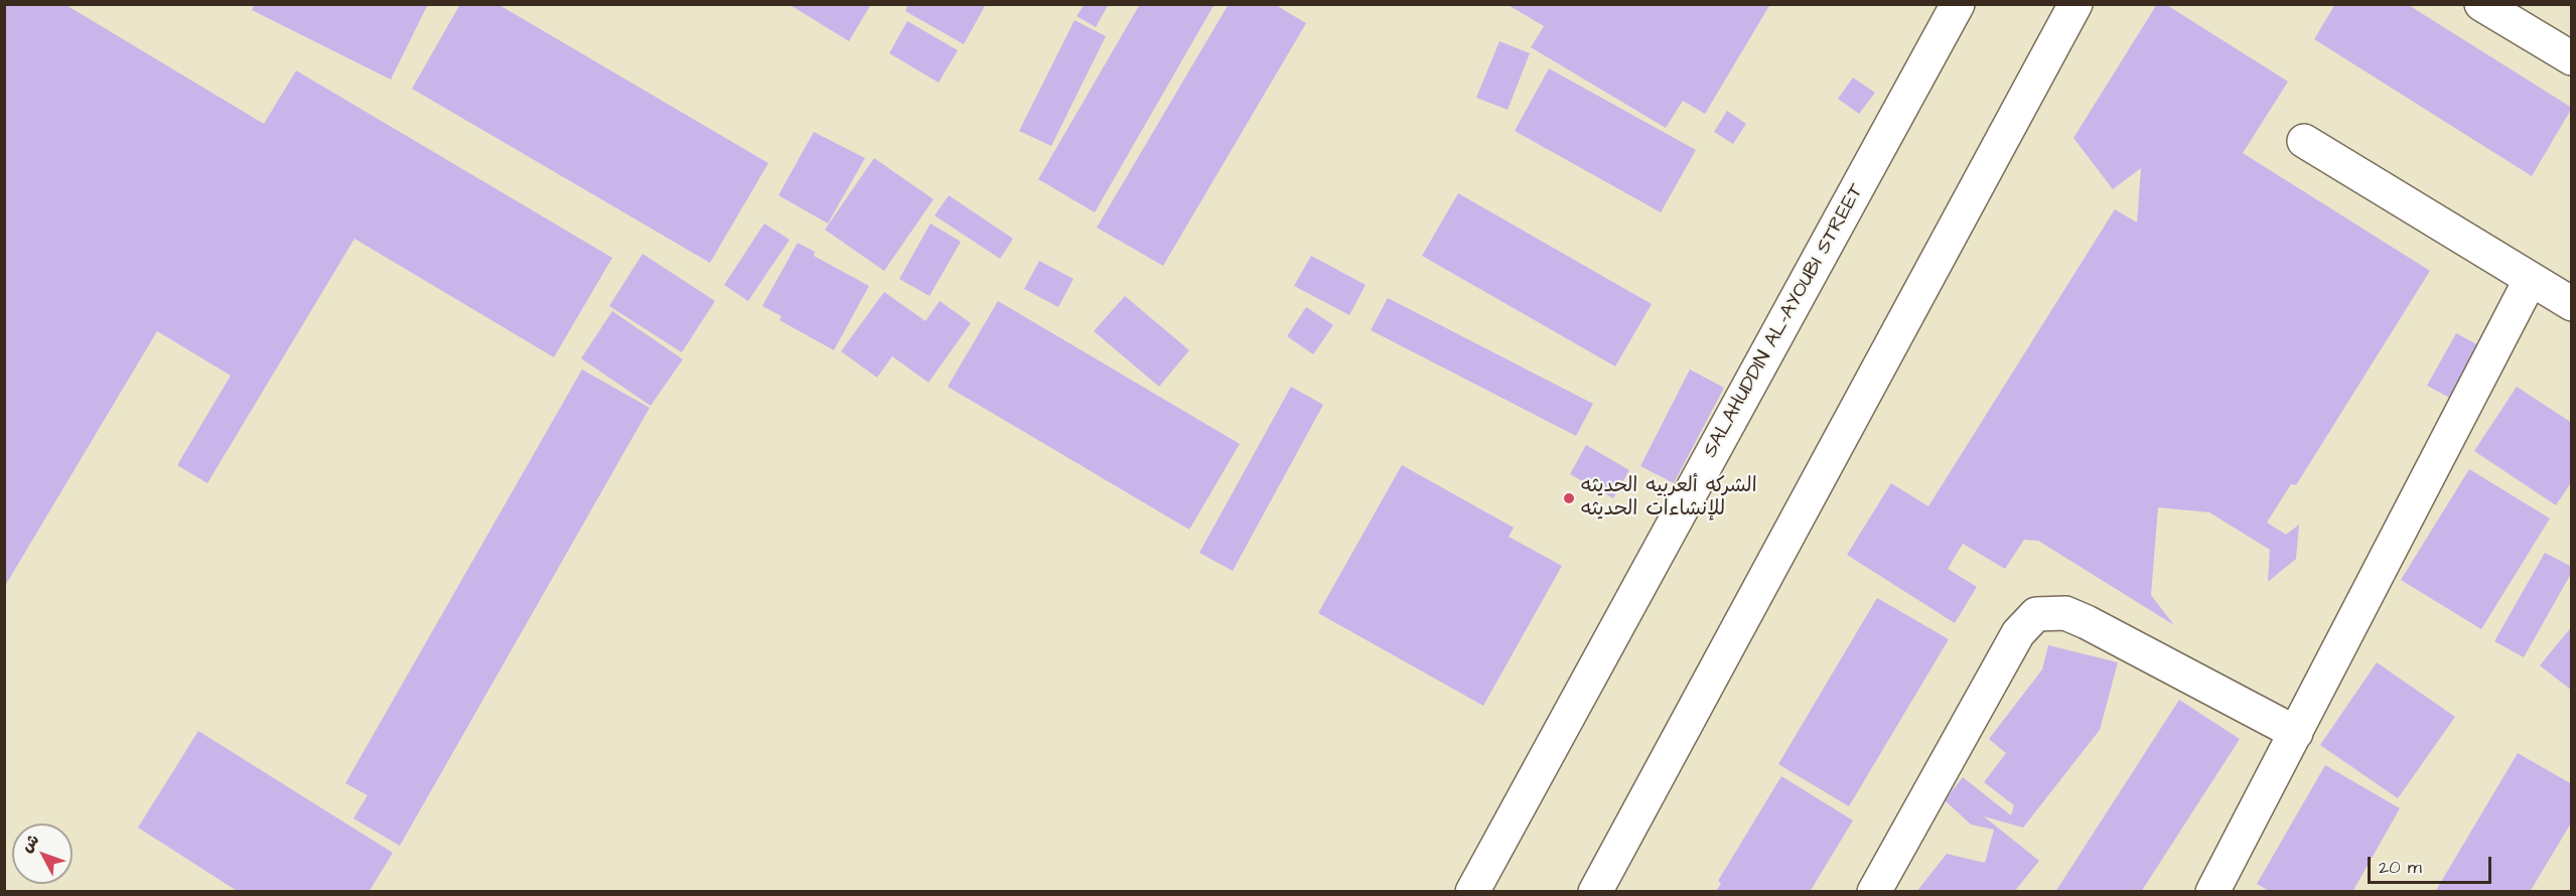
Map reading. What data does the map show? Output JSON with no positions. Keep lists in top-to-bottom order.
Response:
{
  "streets": {
    "street": ["SALAHUDDIN AL-AYOUBI STREET"]
  },
  "places": ["الشركه ألعربيه الحديثه للإنشاءات الحديثه"],
  "scale_bar": "20 m",
  "north": "top left"
}
